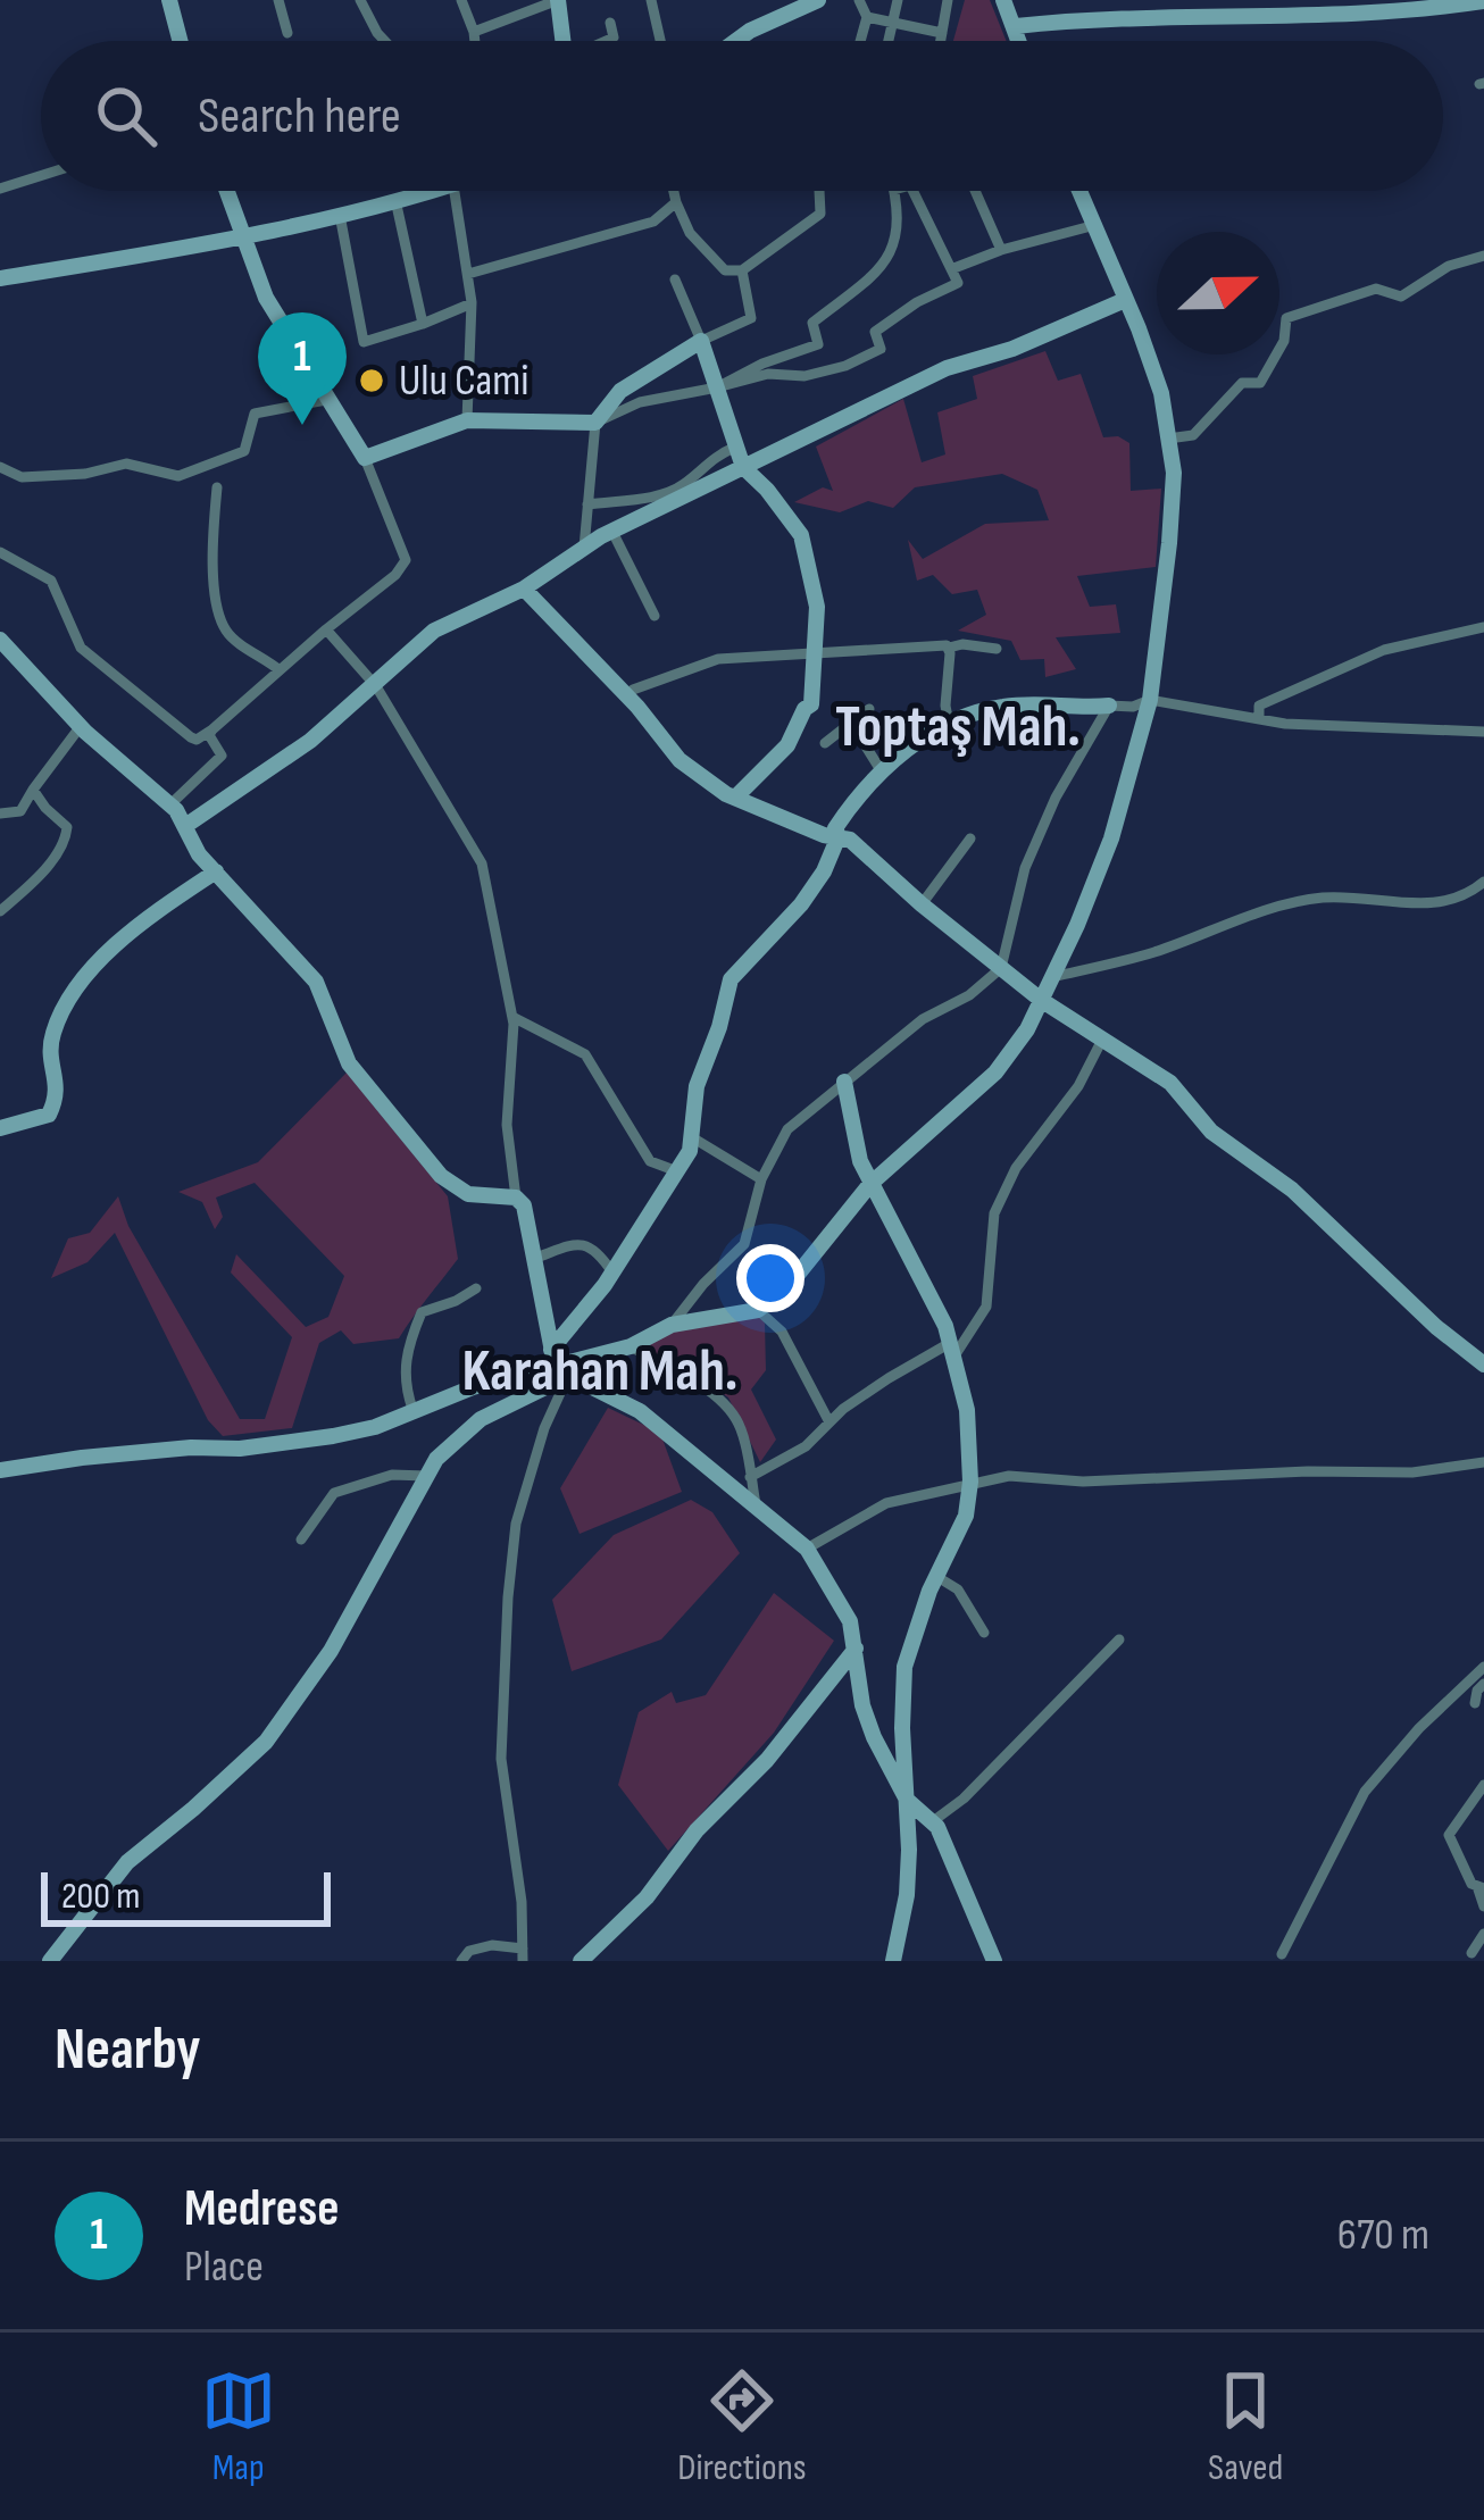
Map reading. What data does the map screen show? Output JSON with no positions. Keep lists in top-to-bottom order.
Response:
{
  "districts": ["Toptaş Mah.", "Karahan Mah."],
  "places": ["Ulu Cami"],
  "scale_bar": "200 m",
  "north": "right",
  "page": {
    "search": "Search here",
    "pins": "1",
    "scale": "200 m",
    "heading": "Nearby",
    "list": [
      {
        "mark": "1",
        "name": "Medrese",
        "note": "Place",
        "value": "670 m"
      }
    ],
    "nav": ["Map", "Directions", "Saved"]
  }
}
